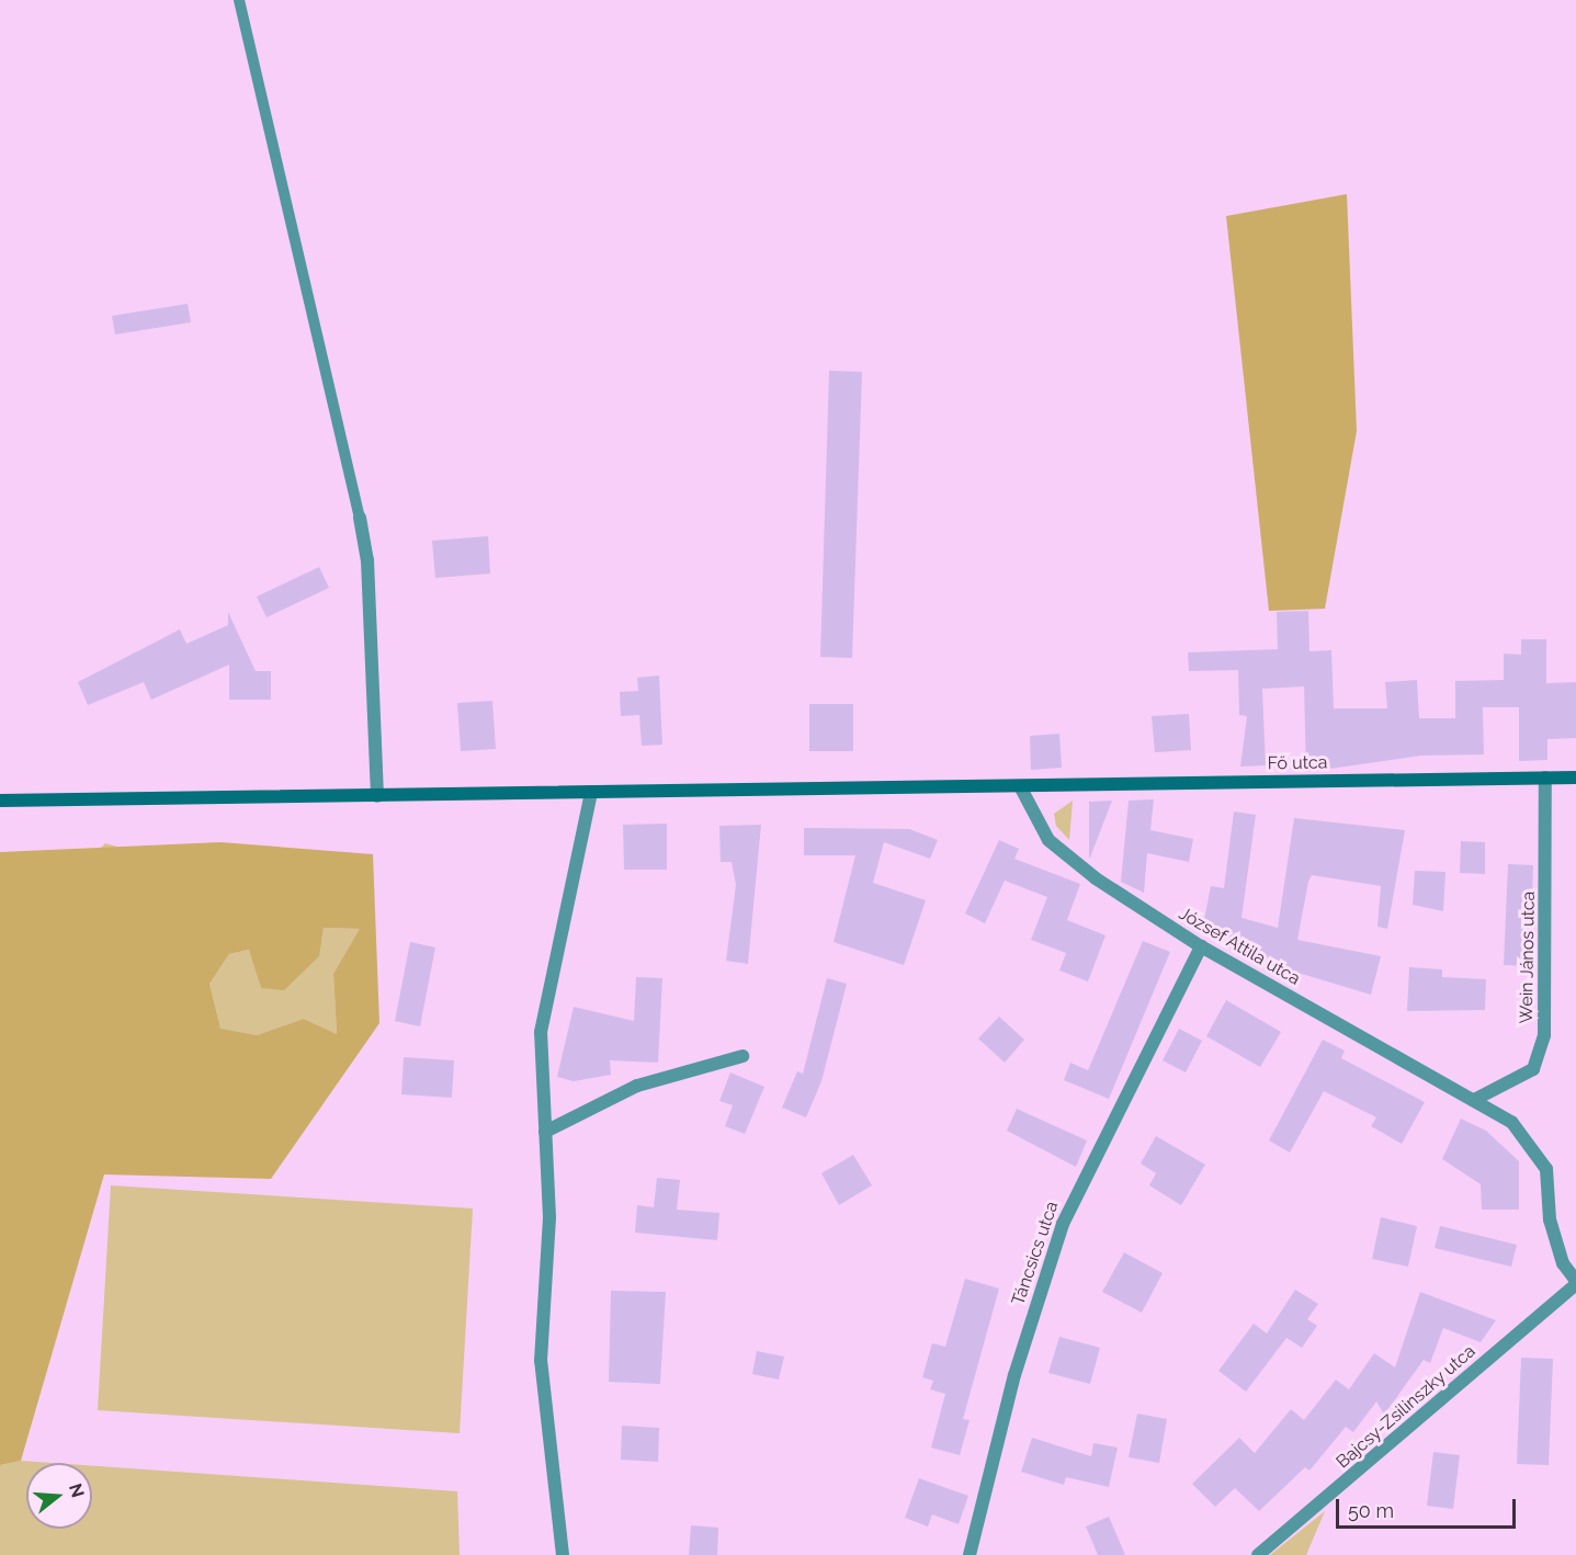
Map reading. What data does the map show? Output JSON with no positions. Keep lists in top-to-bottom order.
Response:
{
  "streets": {
    "main road": ["Fő utca"],
    "street": [
      "József Attila utca",
      "Wein János utca",
      "Táncsics utca",
      "Bajcsy-Zsilinszky utca"
    ]
  },
  "crossings": [
    ["Fő utca", "József Attila utca"],
    ["Fő utca", "Wein János utca"],
    ["József Attila utca", "Wein János utca"],
    ["József Attila utca", "Táncsics utca"],
    ["József Attila utca", "Bajcsy-Zsilinszky utca"]
  ],
  "scale_bar": "50 m",
  "north": "right"
}
